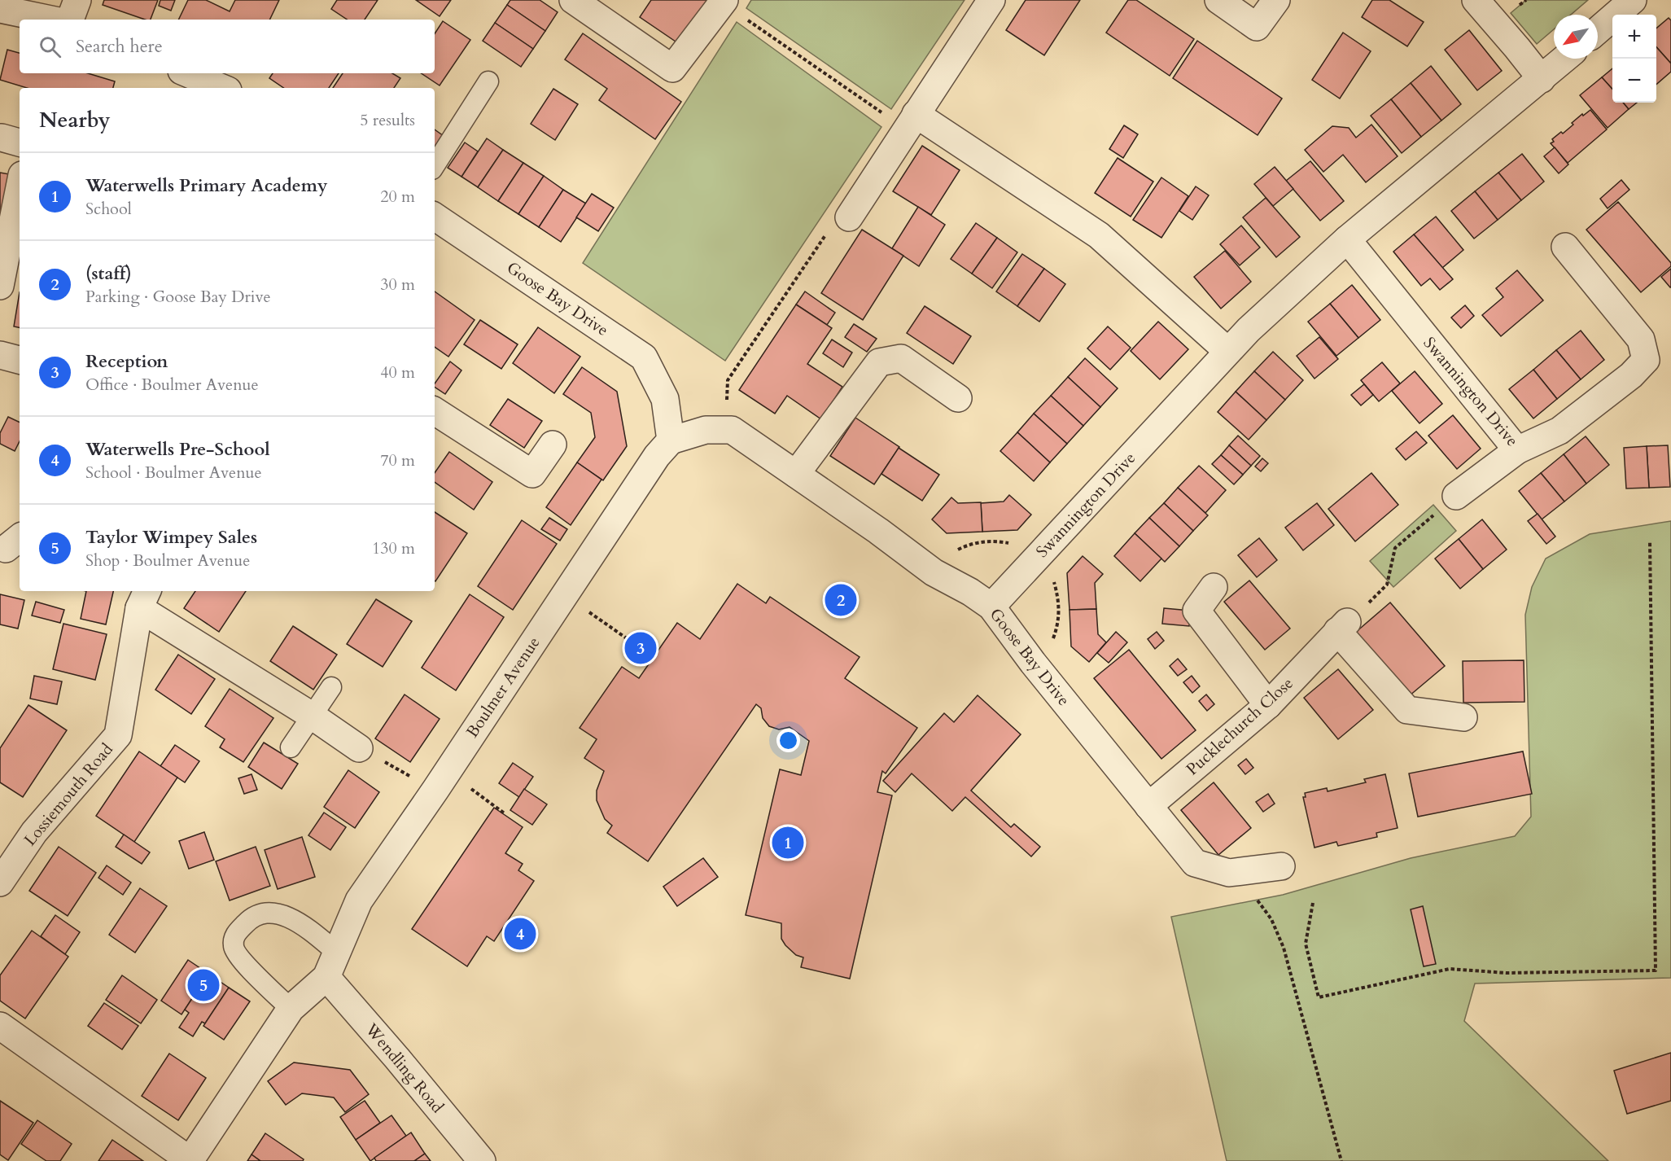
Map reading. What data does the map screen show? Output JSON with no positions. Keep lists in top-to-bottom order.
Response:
{
  "streets": {
    "street": [
      "Goose Bay Drive",
      "Swannington Drive",
      "Boulmer Avenue",
      "Pucklechurch Close",
      "Lossiemouth Road",
      "Wendling Road"
    ]
  },
  "crossings": [
    ["Goose Bay Drive", "Swannington Drive"],
    ["Goose Bay Drive", "Boulmer Avenue"],
    ["Goose Bay Drive", "Pucklechurch Close"],
    ["Boulmer Avenue", "Wendling Road"]
  ],
  "north": "bottom left",
  "page": {
    "map_buttons": ["+", "−"],
    "search": "Search here",
    "heading": ["Nearby", "5 results"],
    "list": [
      {
        "mark": "1",
        "name": "Waterwells Primary Academy",
        "note": "School",
        "value": "20 m"
      },
      {
        "mark": "2",
        "name": "(staff)",
        "note": "Parking · Goose Bay Drive",
        "value": "30 m"
      },
      {
        "mark": "3",
        "name": "Reception",
        "note": "Office · Boulmer Avenue",
        "value": "40 m"
      },
      {
        "mark": "4",
        "name": "Waterwells Pre-School",
        "note": "School · Boulmer Avenue",
        "value": "70 m"
      },
      {
        "mark": "5",
        "name": "Taylor Wimpey Sales",
        "note": "Shop · Boulmer Avenue",
        "value": "130 m"
      }
    ],
    "pins": [
      "2",
      "3",
      "1",
      "4",
      "5"
    ]
  }
}
